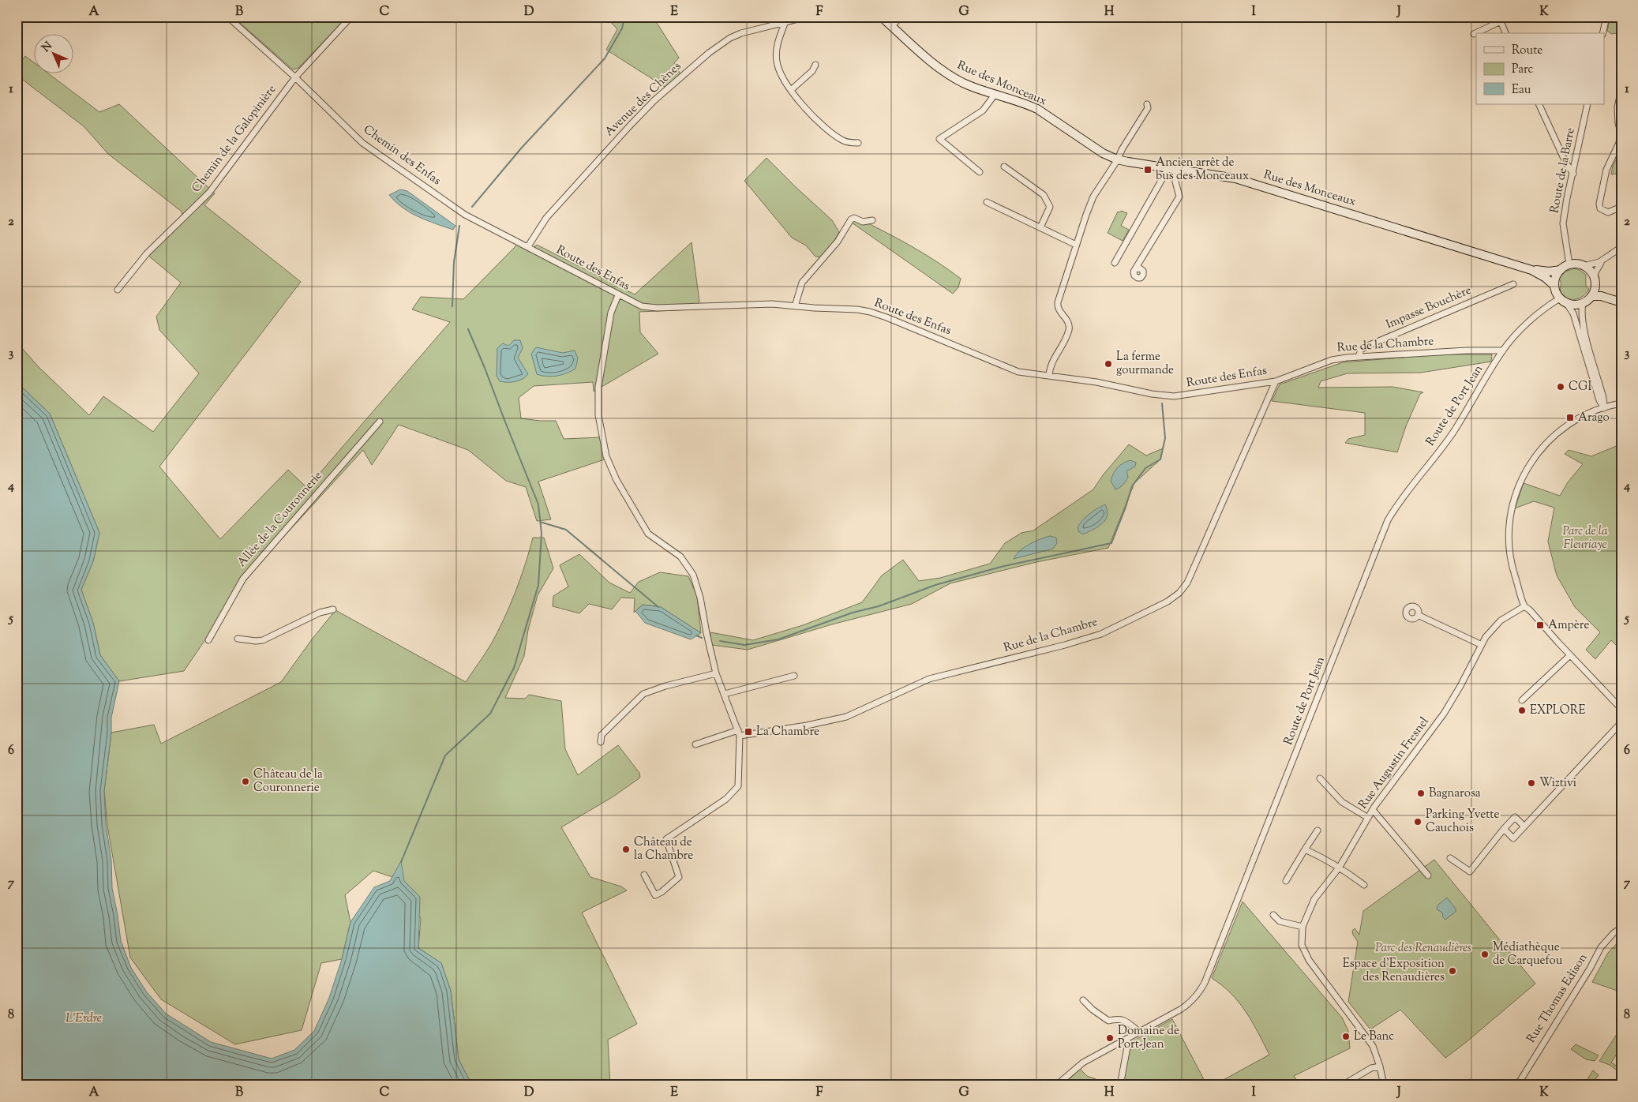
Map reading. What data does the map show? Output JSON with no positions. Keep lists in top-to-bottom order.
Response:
{
  "streets": {
    "main road": ["Rue des Monceaux"],
    "street": [
      "Avenue des Chênes",
      "Chemin de la Galopinière",
      "Chemin des Enfas",
      "Route de la Barre",
      "Route des Enfas",
      "Impasse Bouchère",
      "Rue de la Chambre",
      "Route de Port Jean",
      "Allée de la Couronnerie",
      "Rue Augustin Fresnel",
      "Rue Thomas Edison"
    ]
  },
  "crossings": [
    ["Rue des Monceaux", "Route de la Barre"],
    ["Rue des Monceaux", "Route de Port Jean"],
    ["Avenue des Chênes", "Chemin des Enfas"],
    ["Avenue des Chênes", "Route des Enfas"],
    ["Chemin de la Galopinière", "Chemin des Enfas"],
    ["Chemin des Enfas", "Route des Enfas"],
    ["Route de la Barre", "Route de Port Jean"],
    ["Route des Enfas", "Rue de la Chambre"],
    ["Impasse Bouchère", "Rue de la Chambre"],
    ["Rue de la Chambre", "Route de Port Jean"]
  ],
  "water": ["L'Erdre"],
  "parks": ["Parc de la Fleuriaye", "Parc des Renaudières"],
  "places": {
    "transit": [
      "Ancien arrêt de bus des Monceaux",
      "Arago",
      "Ampère",
      "La Chambre"
    ],
    "other": [
      "La ferme gourmande",
      "CGI",
      "EXPLORE",
      "Château de la Couronnerie",
      "Wiztivi",
      "Bagnarosa",
      "Parking Yvette Cauchois",
      "Château de la Chambre",
      "Médiathèque de Carquefou",
      "Espace d'Exposition des Renaudières",
      "Le Banc",
      "Domaine de Port-Jean"
    ]
  },
  "legend": ["Route", "Parc", "Eau"],
  "north": "top left",
  "grid": {
    "columns": [
      "A",
      "B",
      "C",
      "D",
      "E",
      "F",
      "G",
      "H",
      "I",
      "J",
      "K"
    ],
    "rows": [
      "1",
      "2",
      "3",
      "4",
      "5",
      "6",
      "7",
      "8"
    ]
  }
}
